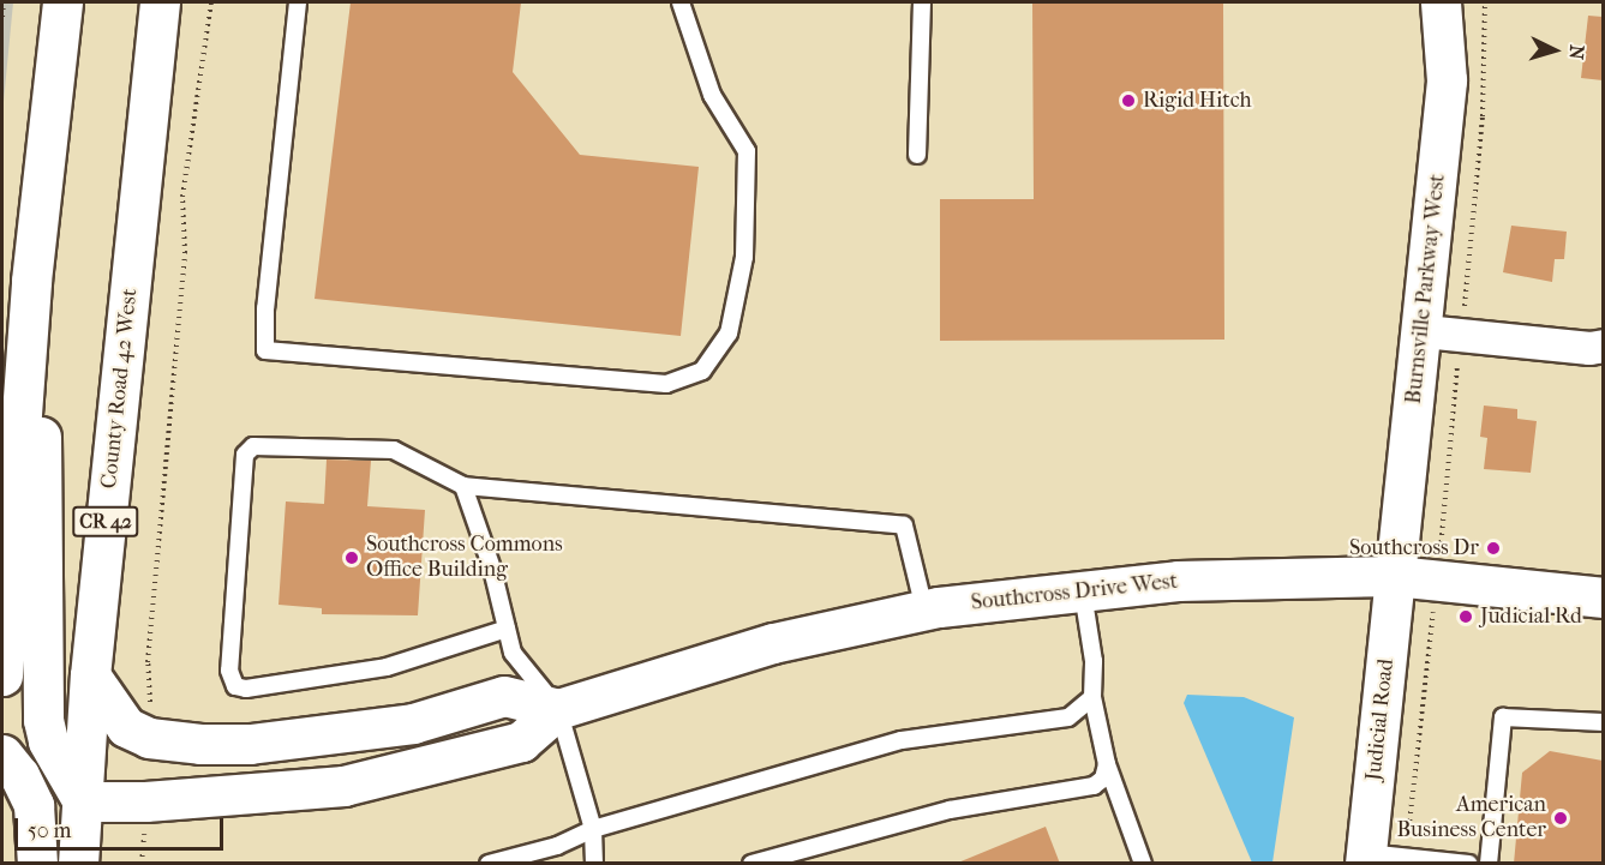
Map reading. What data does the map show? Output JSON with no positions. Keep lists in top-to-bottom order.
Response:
{
  "streets": {
    "main road": [
      "Burnsville Parkway West",
      "County Road 42 West",
      "CR 42",
      "Southcross Drive West",
      "Judicial Road"
    ]
  },
  "crossings": [
    ["Burnsville Parkway West", "Southcross Drive West"],
    ["Burnsville Parkway West", "Judicial Road"],
    ["County Road 42 West", "Southcross Drive West"],
    ["Southcross Drive West", "Judicial Road"]
  ],
  "places": [
    "Rigid Hitch",
    "Southcross Dr",
    "Southcross Commons Office Building",
    "Judicial Rd",
    "American Business Center"
  ],
  "scale_bar": "50 m",
  "north": "right"
}
